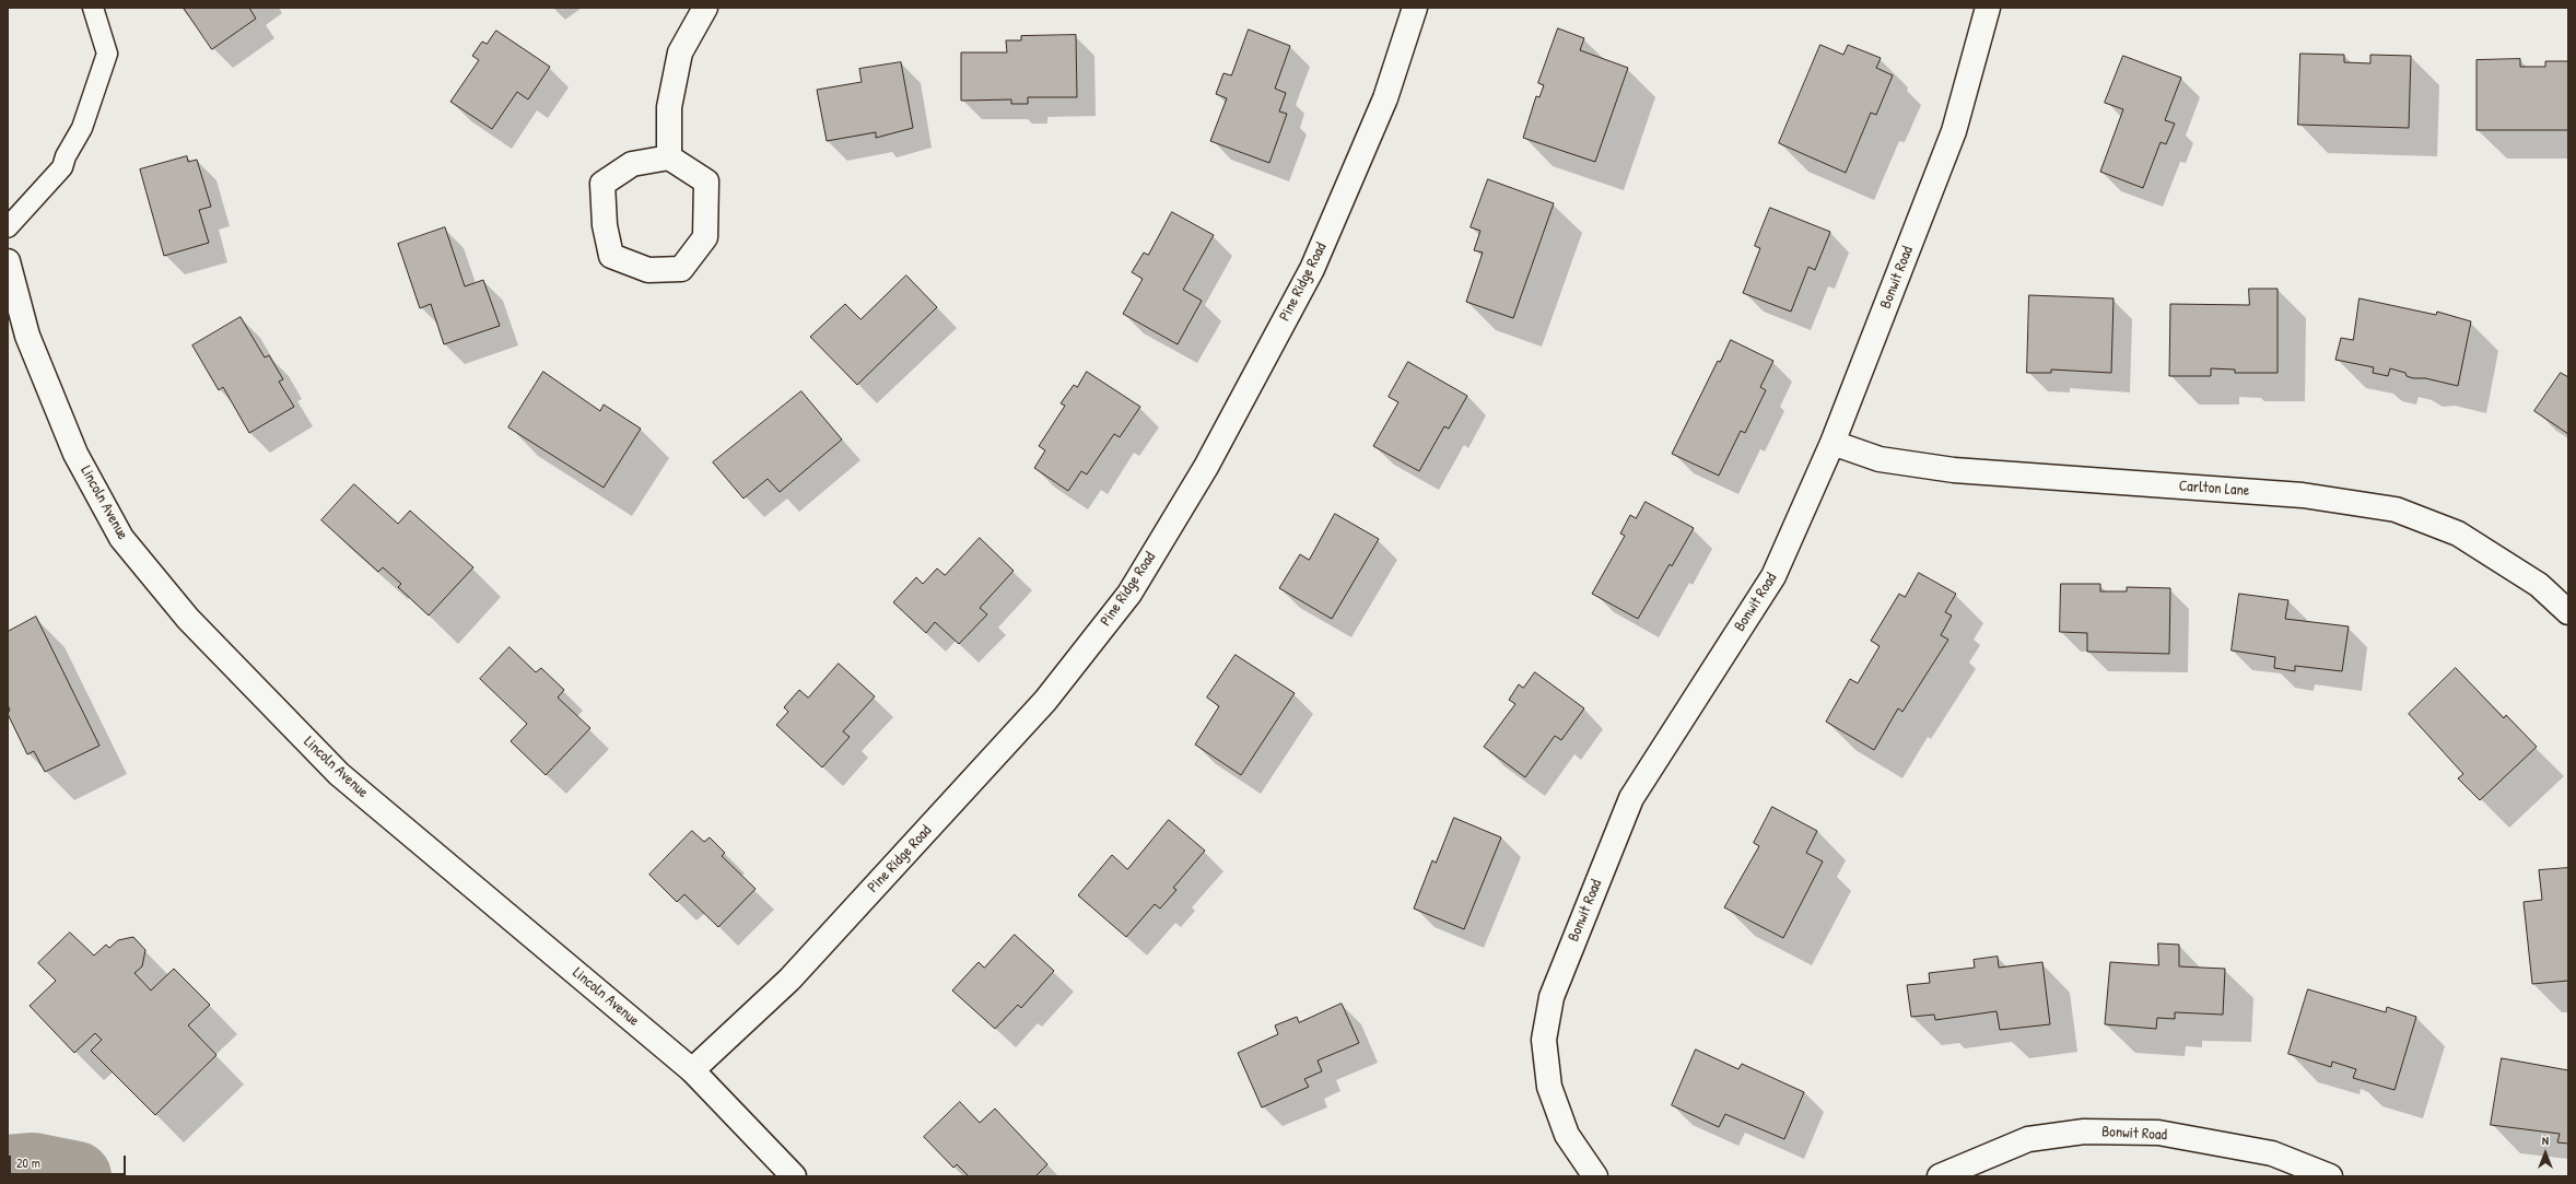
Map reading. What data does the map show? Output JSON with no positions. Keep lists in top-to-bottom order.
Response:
{
  "streets": {
    "street": [
      "Bonwit Road",
      "Pine Ridge Road",
      "Carlton Lane",
      "Lincoln Avenue"
    ]
  },
  "crossings": [
    ["Bonwit Road", "Carlton Lane"],
    ["Pine Ridge Road", "Lincoln Avenue"]
  ],
  "scale_bar": "20 m",
  "north": "top"
}
